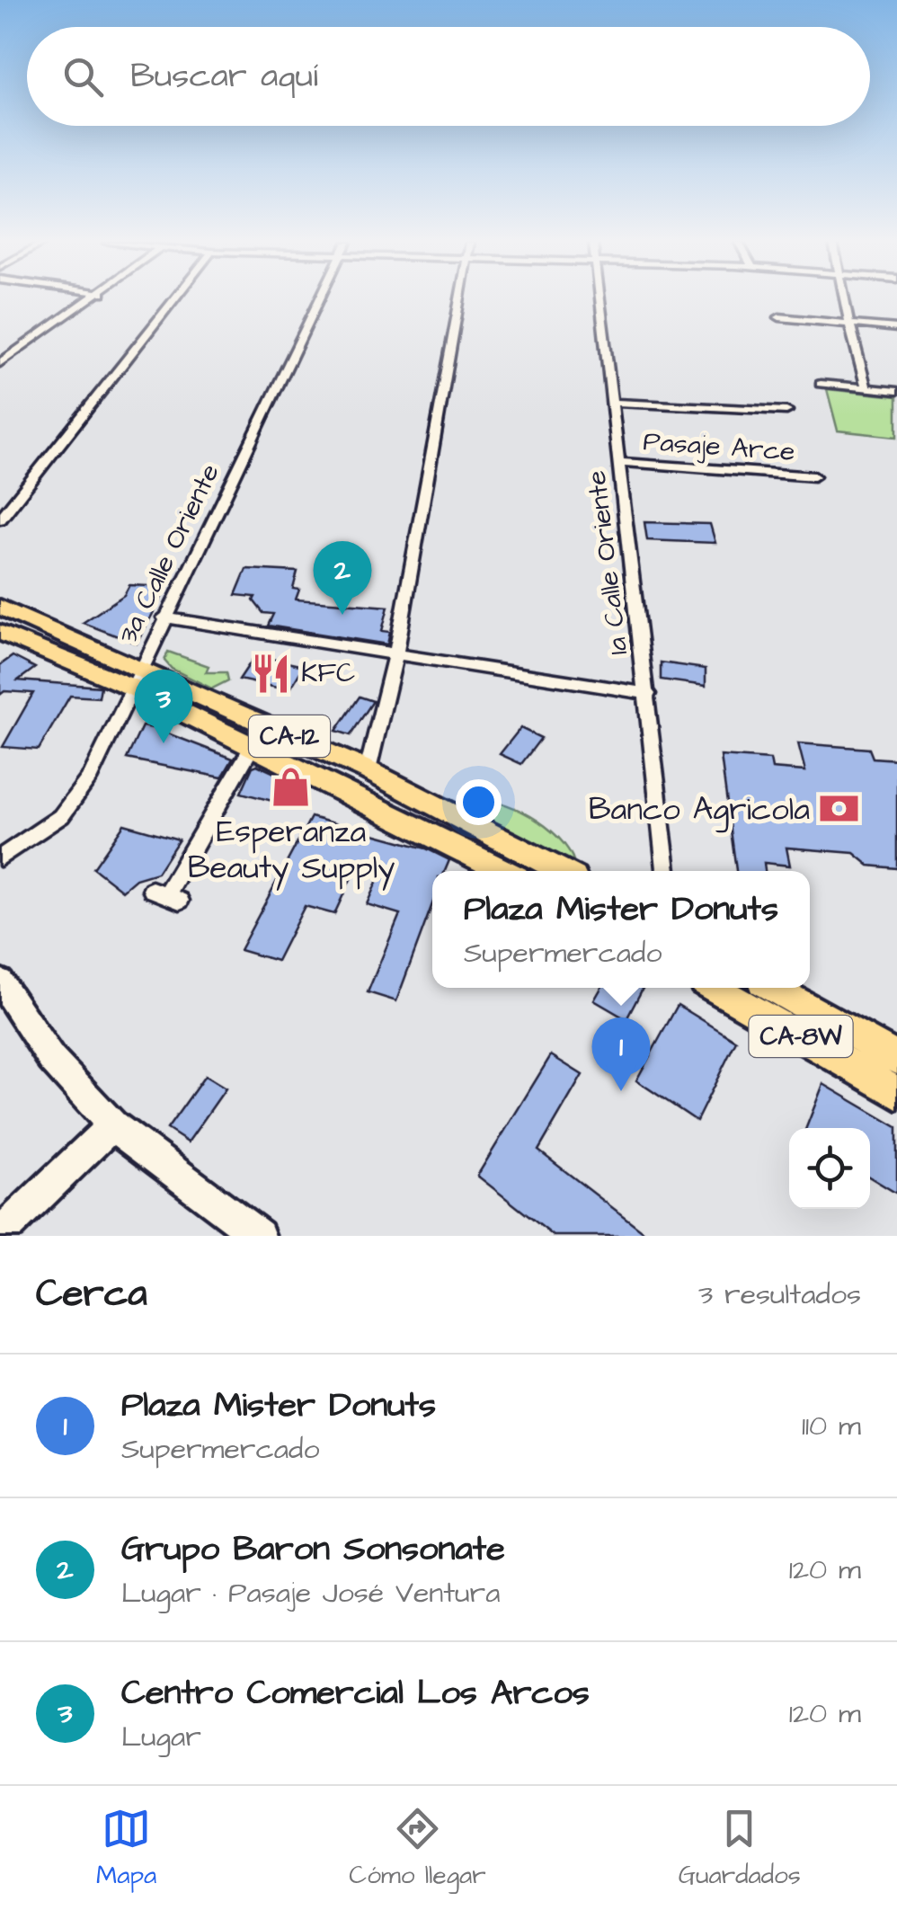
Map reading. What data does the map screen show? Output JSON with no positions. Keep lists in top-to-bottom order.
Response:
{
  "streets": {
    "main road": ["CA-12", "CA-8W"],
    "street": ["Pasaje Arce", "3a Calle Oriente", "1a Calle Oriente"]
  },
  "crossings": [
    ["Pasaje Arce", "1a Calle Oriente"],
    ["3a Calle Oriente", "CA-12"]
  ],
  "places": {
    "restaurant": ["KFC"],
    "shop": ["Esperanza Beauty Supply"],
    "bank": ["Banco Agricola"]
  },
  "page": {
    "search": "Buscar aquí",
    "pins": ["2", "3", "1"],
    "popup": ["Plaza Mister Donuts", "Supermercado"],
    "heading": ["Cerca", "3 resultados"],
    "list": [
      {
        "mark": "1",
        "name": "Plaza Mister Donuts",
        "note": "Supermercado",
        "value": "110 m"
      },
      {
        "mark": "2",
        "name": "Grupo Baron Sonsonate",
        "note": "Lugar · Pasaje José Ventura",
        "value": "120 m"
      },
      {
        "mark": "3",
        "name": "Centro Comercial Los Arcos",
        "note": "Lugar",
        "value": "120 m"
      }
    ],
    "nav": ["Mapa", "Cómo llegar", "Guardados"]
  }
}
